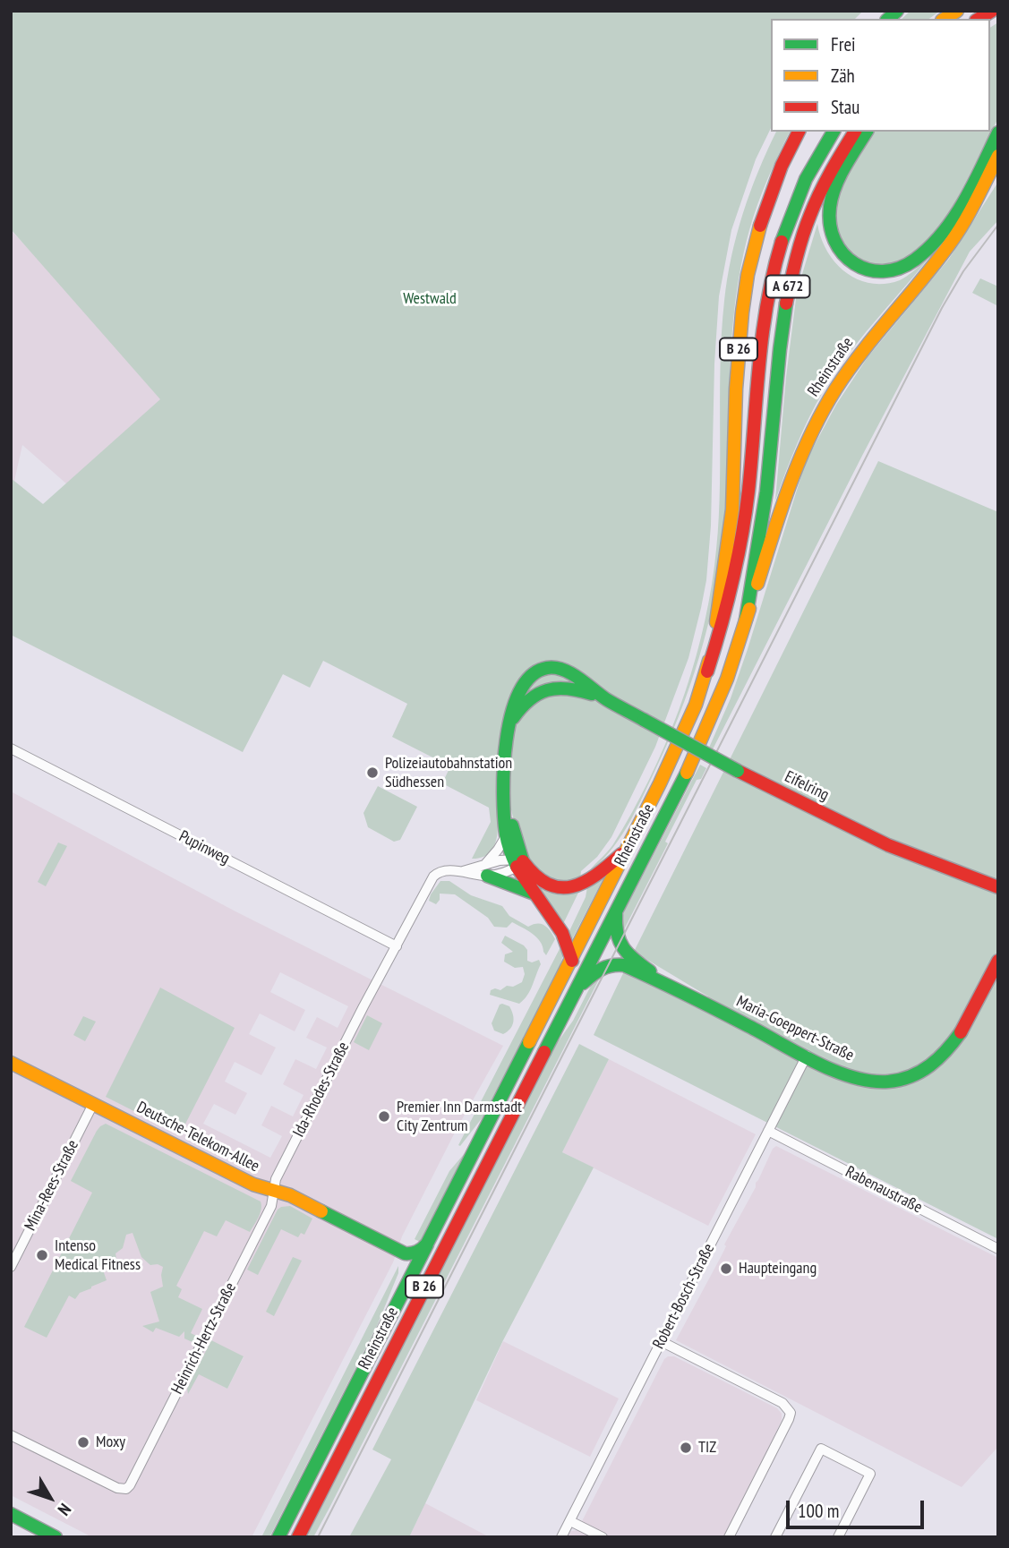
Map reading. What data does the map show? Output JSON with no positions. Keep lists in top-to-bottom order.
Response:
{
  "streets": {
    "main road": [
      "A 672",
      "B 26",
      "Rheinstraße",
      "Eifelring",
      "Maria-Goeppert-Straße",
      "Deutsche-Telekom-Allee"
    ],
    "street": [
      "Pupinweg",
      "Ida-Rhodes-Straße",
      "Mina-Rees-Straße",
      "Rabenaustraße",
      "Robert-Bosch-Straße",
      "Heinrich-Hertz-Straße"
    ]
  },
  "crossings": [
    ["A 672", "Rheinstraße"],
    ["Rheinstraße", "Maria-Goeppert-Straße"],
    ["Rheinstraße", "Deutsche-Telekom-Allee"],
    ["Pupinweg", "Ida-Rhodes-Straße"],
    ["Maria-Goeppert-Straße", "Robert-Bosch-Straße"],
    ["Ida-Rhodes-Straße", "Deutsche-Telekom-Allee"],
    ["Ida-Rhodes-Straße", "Heinrich-Hertz-Straße"],
    ["Deutsche-Telekom-Allee", "Mina-Rees-Straße"],
    ["Deutsche-Telekom-Allee", "Heinrich-Hertz-Straße"],
    ["Rabenaustraße", "Robert-Bosch-Straße"]
  ],
  "parks": ["Westwald"],
  "places": [
    "Polizeiautobahnstation Südhessen",
    "Premier Inn Darmstadt City Zentrum",
    "Intenso Medical Fitness",
    "Haupteingang",
    "Moxy",
    "TIZ"
  ],
  "legend": ["Frei", "Zäh", "Stau"],
  "scale_bar": "100 m",
  "north": "bottom right"
}
